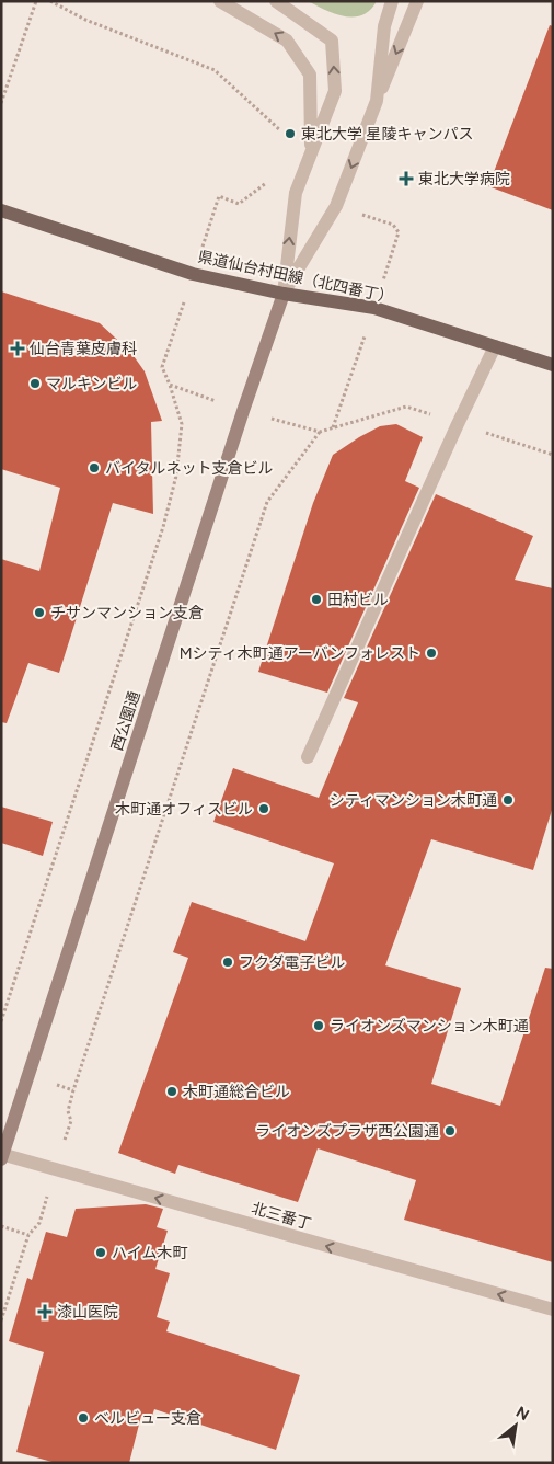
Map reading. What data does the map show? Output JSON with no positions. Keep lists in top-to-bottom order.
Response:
{
  "streets": {
    "main road": ["県道仙台村田線（北四番丁）"],
    "street": ["西公園通", "北三番丁"]
  },
  "crossings": [
    ["県道仙台村田線（北四番丁）", "西公園通"],
    ["西公園通", "北三番丁"]
  ],
  "one_way": ["北三番丁"],
  "places": {
    "other": [
      "東北大学 星陵キャンパス",
      "マルキンビル",
      "バイタルネット支倉ビル",
      "田村ビル",
      "チサンマンション支倉",
      "Mシティ木町通アーバンフォレスト",
      "シティマンション木町通",
      "木町通オフィスビル",
      "フクダ電子ビル",
      "ライオンズマンション木町通",
      "木町通総合ビル",
      "ライオンズプラザ西公園通",
      "ハイム木町",
      "ベルビュー支倉"
    ],
    "health": ["東北大学病院", "仙台青葉皮膚科", "漆山医院"]
  },
  "north": "top right"
}
